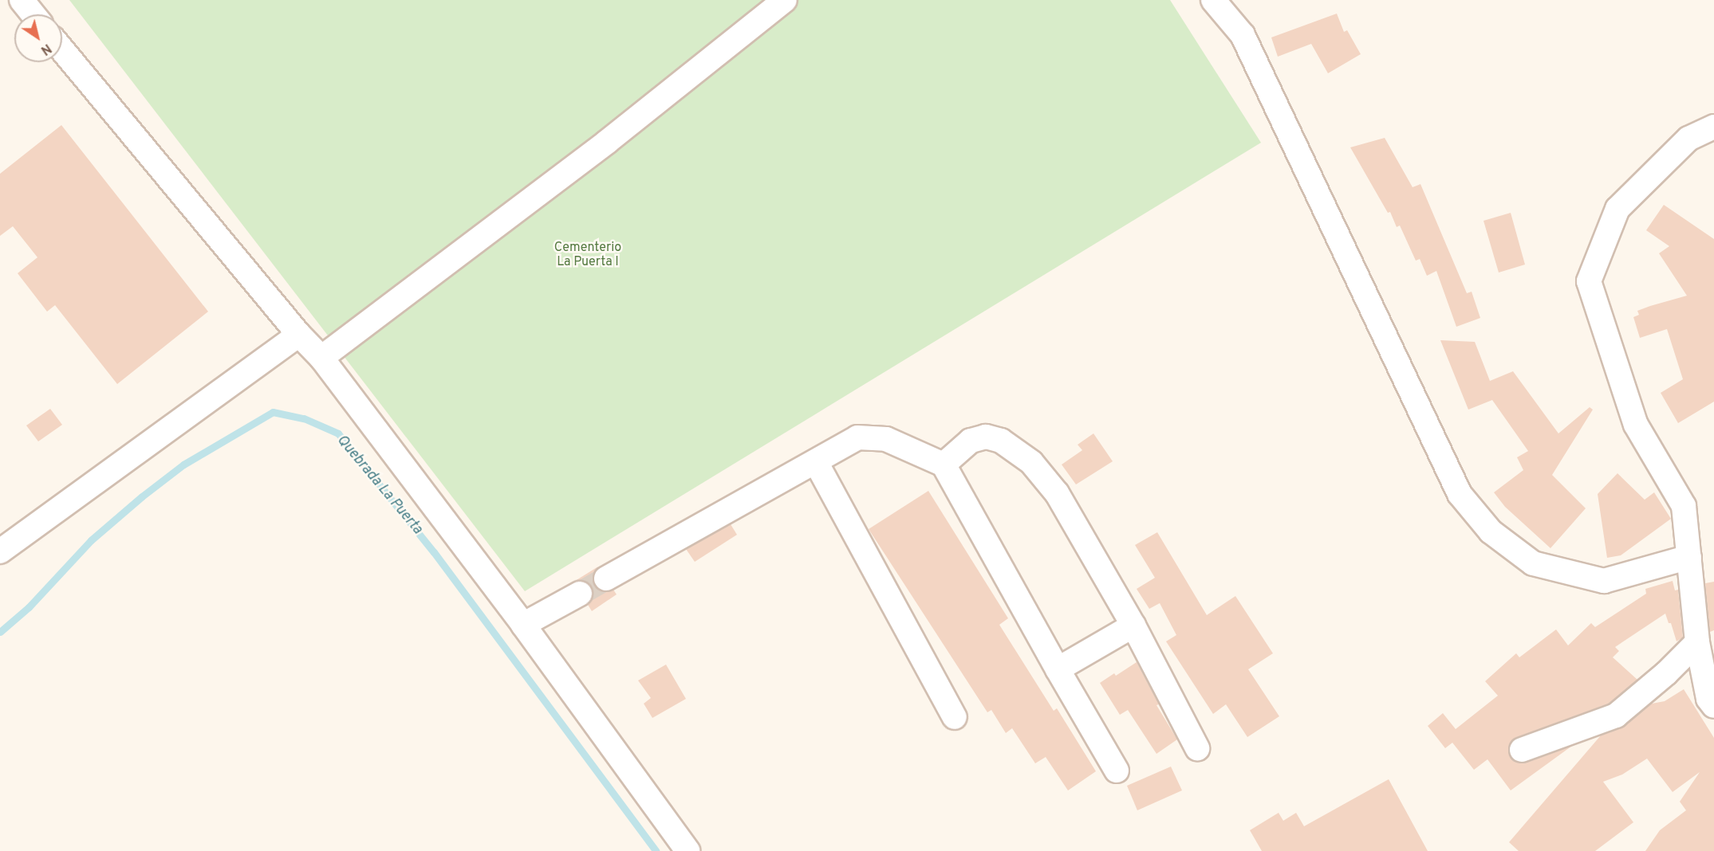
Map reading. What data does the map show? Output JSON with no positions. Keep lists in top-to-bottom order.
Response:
{
  "water": ["Quebrada La Puerta"],
  "parks": ["Cementerio La Puerta I"],
  "north": "bottom right"
}
